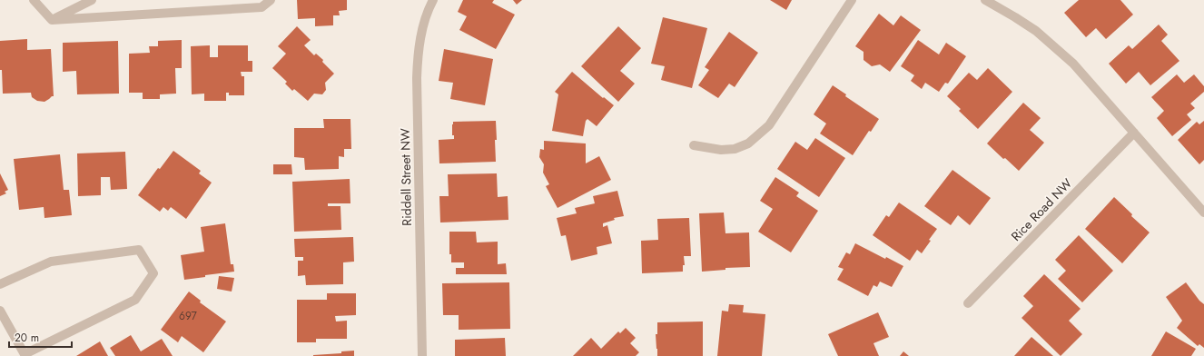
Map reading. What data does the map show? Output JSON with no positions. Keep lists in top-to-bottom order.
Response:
{
  "streets": {
    "street": ["Riddell Street NW", "Rice Road NW"]
  },
  "house_numbers": ["697"],
  "scale_bar": "20 m"
}
